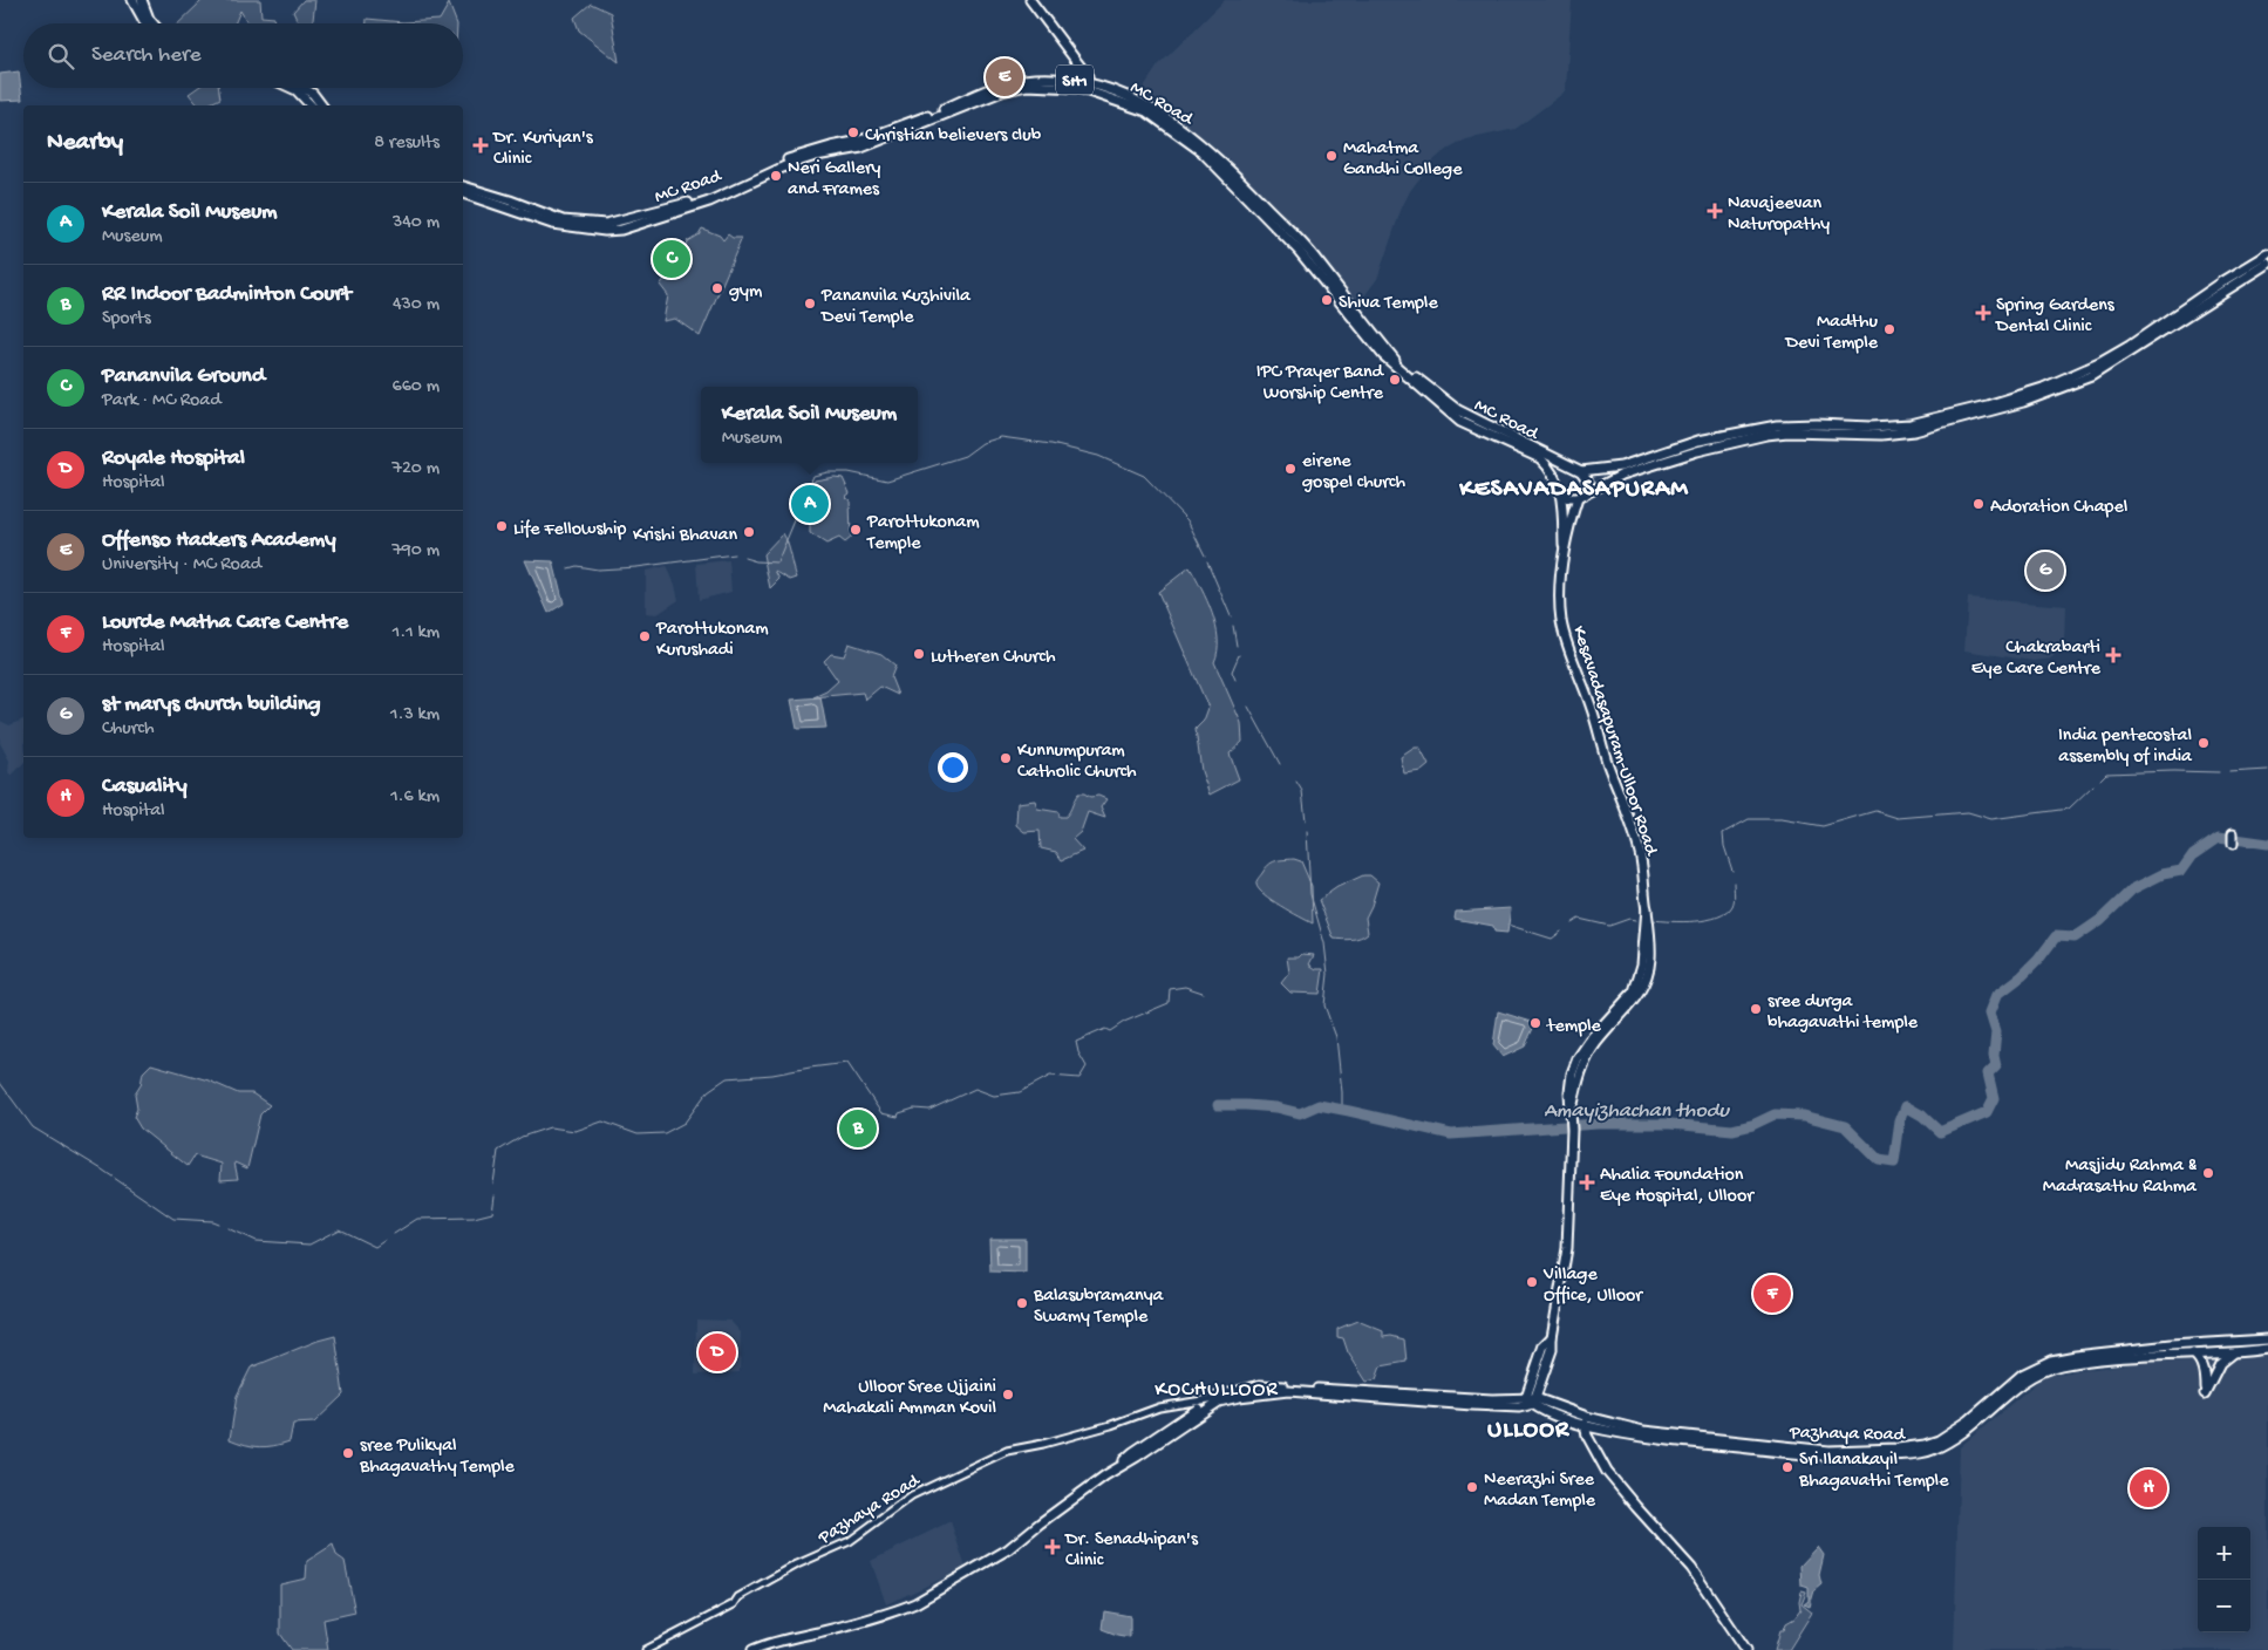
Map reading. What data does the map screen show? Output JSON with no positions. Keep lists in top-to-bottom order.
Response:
{
  "streets": {
    "main road": [
      "SH1",
      "MC Road",
      "Kesavadasapuram-Ulloor Road",
      "Pazhaya Road"
    ]
  },
  "districts": ["KESAVADASAPURAM", "KOCHULLOOR", "ULLOOR"],
  "water": ["Amayizhachan thodu"],
  "places": {
    "other": [
      "Christian believers club",
      "Mahatma Gandhi College",
      "Neri Gallery and Frames",
      "gym",
      "Shiva Temple",
      "Pananvila Kuzhivila Devi Temple",
      "Madthu Devi Temple",
      "IPC Prayer Band Worship Centre",
      "eirene gospel church",
      "Adoration Chapel",
      "Life Fellowship",
      "Parottukonam Temple",
      "Krishi Bhavan",
      "Parottukonam Kurushadi",
      "Lutheren Church",
      "India pentecostal assembly of india",
      "Kunnumpuram Catholic Church",
      "sree durga bhagavathi temple",
      "temple",
      "Masjidu Rahma & Madrasathu Rahma",
      "Village Office, Ulloor",
      "Balasubramanya Swamy Temple",
      "Ulloor Sree Ujjaini Mahakali Amman Kovil",
      "sree Pulikyal Bhagavathy Temple",
      "Sri Ilanakayil Bhagavathi Temple",
      "Neerazhi Sree Madan Temple"
    ],
    "health": [
      "Dr. Kuriyan's Clinic",
      "Navajeevan Naturopathy",
      "Spring Gardens Dental Clinic",
      "Chakrabarti Eye Care Centre",
      "Ahalia Foundation Eye Hospital, Ulloor",
      "Dr. Senadhipan's Clinic"
    ]
  },
  "page": {
    "search": "Search here",
    "pins": [
      "E",
      "C",
      "A",
      "G",
      "B",
      "F",
      "D",
      "H"
    ],
    "heading": ["Nearby", "8 results"],
    "list": [
      {
        "mark": "A",
        "name": "Kerala Soil Museum",
        "note": "Museum",
        "value": "340 m"
      },
      {
        "mark": "B",
        "name": "RR Indoor Badminton Court",
        "note": "Sports",
        "value": "430 m"
      },
      {
        "mark": "C",
        "name": "Pananvila Ground",
        "note": "Park · MC Road",
        "value": "660 m"
      },
      {
        "mark": "D",
        "name": "Royale Hospital",
        "note": "Hospital",
        "value": "720 m"
      },
      {
        "mark": "E",
        "name": "Offenso Hackers Academy",
        "note": "University · MC Road",
        "value": "790 m"
      },
      {
        "mark": "F",
        "name": "Lourde Matha Care Centre",
        "note": "Hospital",
        "value": "1.1 km"
      },
      {
        "mark": "G",
        "name": "st marys church building",
        "note": "Church",
        "value": "1.3 km"
      },
      {
        "mark": "H",
        "name": "Casuality",
        "note": "Hospital",
        "value": "1.6 km"
      }
    ],
    "popup": ["Kerala Soil Museum", "Museum"],
    "map_buttons": ["+", "−"]
  }
}
